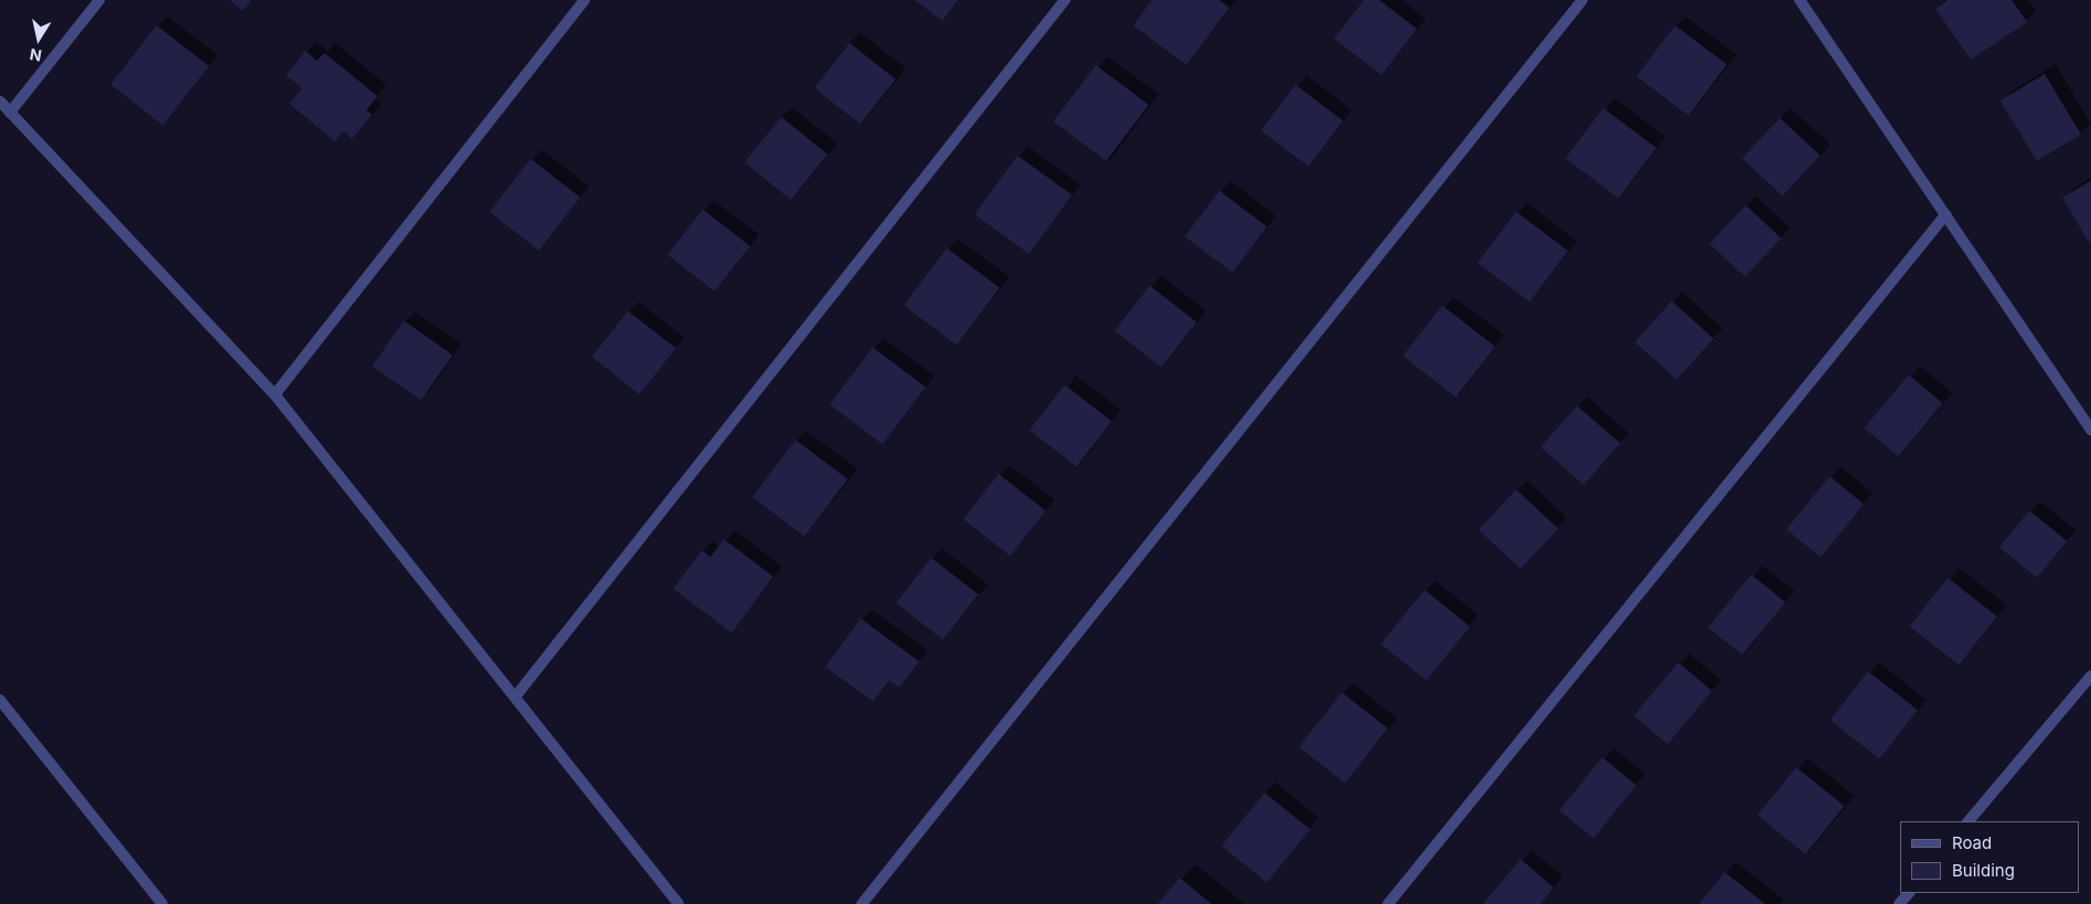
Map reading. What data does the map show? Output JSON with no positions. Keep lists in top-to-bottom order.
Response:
{
  "legend": ["Road", "Building"],
  "north": "bottom"
}
